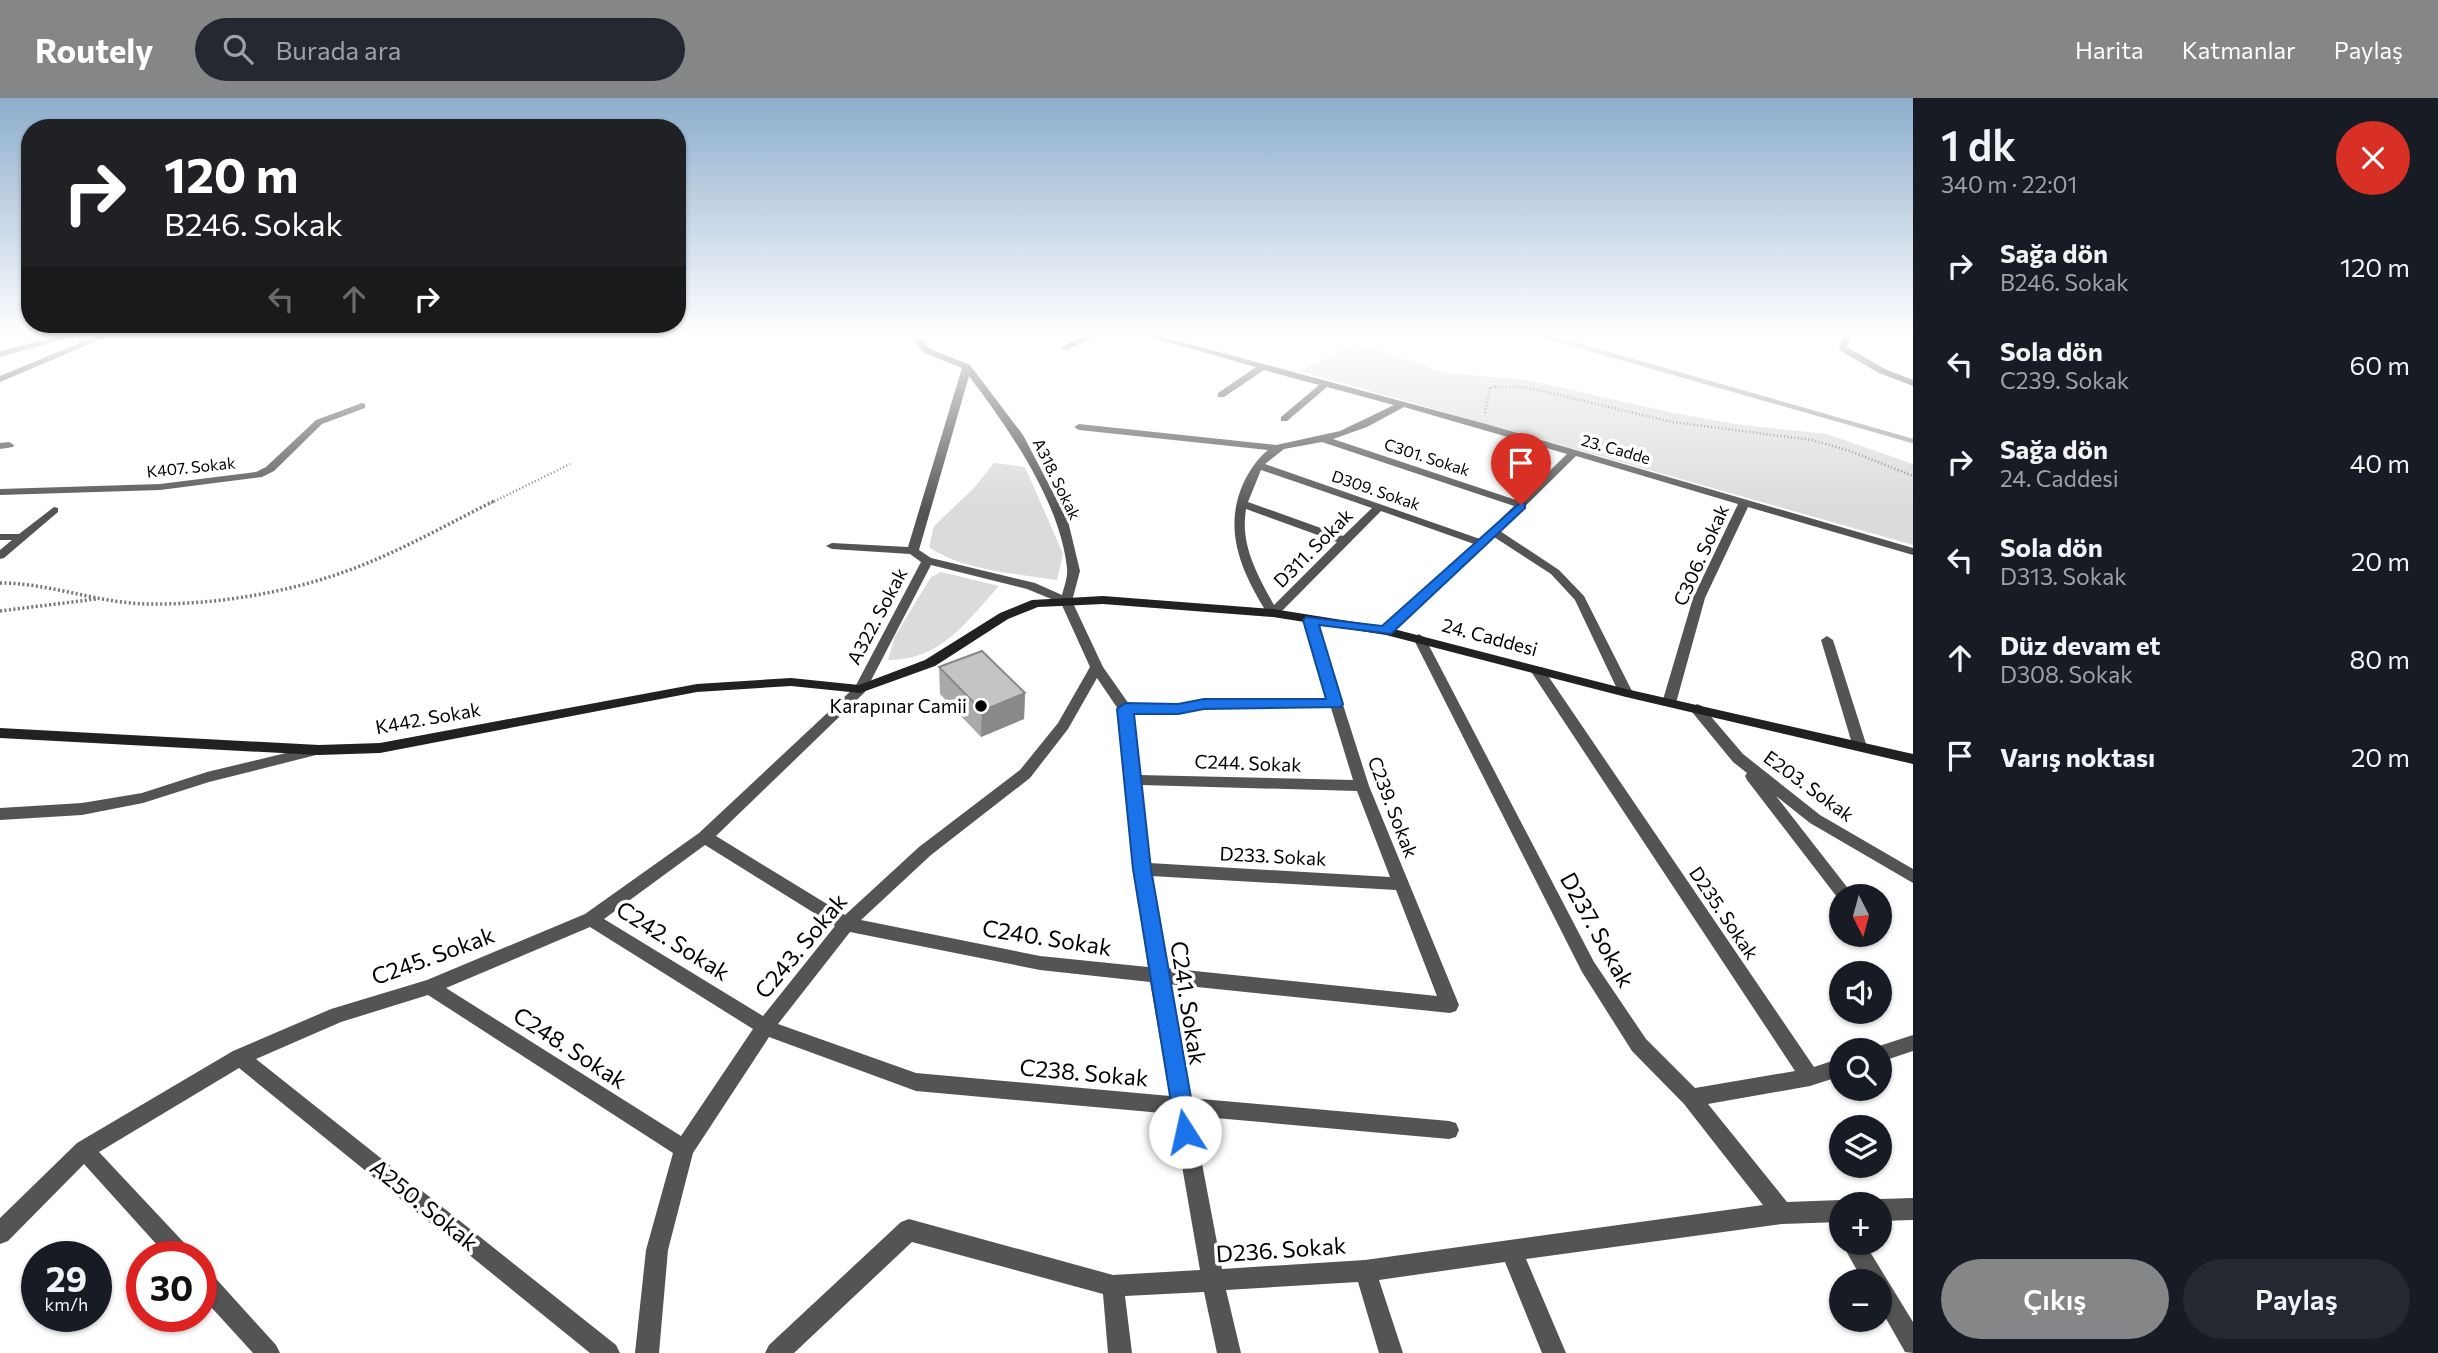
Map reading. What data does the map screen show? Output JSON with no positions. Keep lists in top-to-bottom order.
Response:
{
  "streets": {
    "street": [
      "23. Cadde",
      "C301. Sokak",
      "K407. Sokak",
      "A318. Sokak",
      "D309. Sokak",
      "D311. Sokak",
      "C306. Sokak",
      "A322. Sokak",
      "24. Caddesi",
      "K442. Sokak",
      "C244. Sokak",
      "E203. Sokak",
      "C239. Sokak",
      "D233. Sokak",
      "D235. Sokak",
      "D237. Sokak",
      "C240. Sokak",
      "C242. Sokak",
      "C243. Sokak",
      "C245. Sokak",
      "C241. Sokak",
      "C248. Sokak",
      "C238. Sokak",
      "A250. Sokak",
      "D236. Sokak"
    ]
  },
  "crossings": [
    ["23. Cadde", "C306. Sokak"],
    ["A318. Sokak", "24. Caddesi"],
    ["D309. Sokak", "D311. Sokak"],
    ["D311. Sokak", "24. Caddesi"],
    ["C306. Sokak", "24. Caddesi"],
    ["A322. Sokak", "24. Caddesi"],
    ["A322. Sokak", "K442. Sokak"],
    ["A322. Sokak", "C245. Sokak"],
    ["24. Caddesi", "K442. Sokak"],
    ["24. Caddesi", "E203. Sokak"],
    ["24. Caddesi", "C239. Sokak"],
    ["24. Caddesi", "D235. Sokak"],
    ["24. Caddesi", "D237. Sokak"],
    ["24. Caddesi", "C245. Sokak"],
    ["K442. Sokak", "C245. Sokak"],
    ["C244. Sokak", "C239. Sokak"],
    ["C244. Sokak", "C241. Sokak"],
    ["C239. Sokak", "D233. Sokak"],
    ["C239. Sokak", "C240. Sokak"],
    ["D233. Sokak", "C241. Sokak"],
    ["D237. Sokak", "D236. Sokak"],
    ["C240. Sokak", "C243. Sokak"],
    ["C240. Sokak", "C245. Sokak"],
    ["C240. Sokak", "C241. Sokak"],
    ["C242. Sokak", "C243. Sokak"],
    ["C242. Sokak", "C245. Sokak"],
    ["C242. Sokak", "C238. Sokak"],
    ["C243. Sokak", "C241. Sokak"],
    ["C243. Sokak", "C248. Sokak"],
    ["C243. Sokak", "C238. Sokak"],
    ["C245. Sokak", "C248. Sokak"],
    ["C245. Sokak", "A250. Sokak"],
    ["C241. Sokak", "C238. Sokak"],
    ["C241. Sokak", "D236. Sokak"]
  ],
  "places": ["Karapınar Camii"],
  "north": "bottom",
  "page": {
    "header": "Routely",
    "search": "Burada ara",
    "nav": ["Harita", "Katmanlar", "Paylaş"],
    "heading": ["1 dk", "340 m · 22:01"],
    "turn": ["120 m", "B246. Sokak"],
    "list": [
      {
        "name": "Sağa dön",
        "note": "B246. Sokak",
        "value": "120 m"
      },
      {
        "name": "Sola dön",
        "note": "C239. Sokak",
        "value": "60 m"
      },
      {
        "name": "Sağa dön",
        "note": "24. Caddesi",
        "value": "40 m"
      },
      {
        "name": "Sola dön",
        "note": "D313. Sokak",
        "value": "20 m"
      },
      {
        "name": "Düz devam et",
        "note": "D308. Sokak",
        "value": "80 m"
      },
      {
        "name": "Varış noktası",
        "value": "20 m"
      }
    ],
    "map_buttons": ["+", "−"],
    "speed": "29 km/h",
    "limit": "30",
    "buttons": ["Çıkış", "Paylaş"]
  }
}
